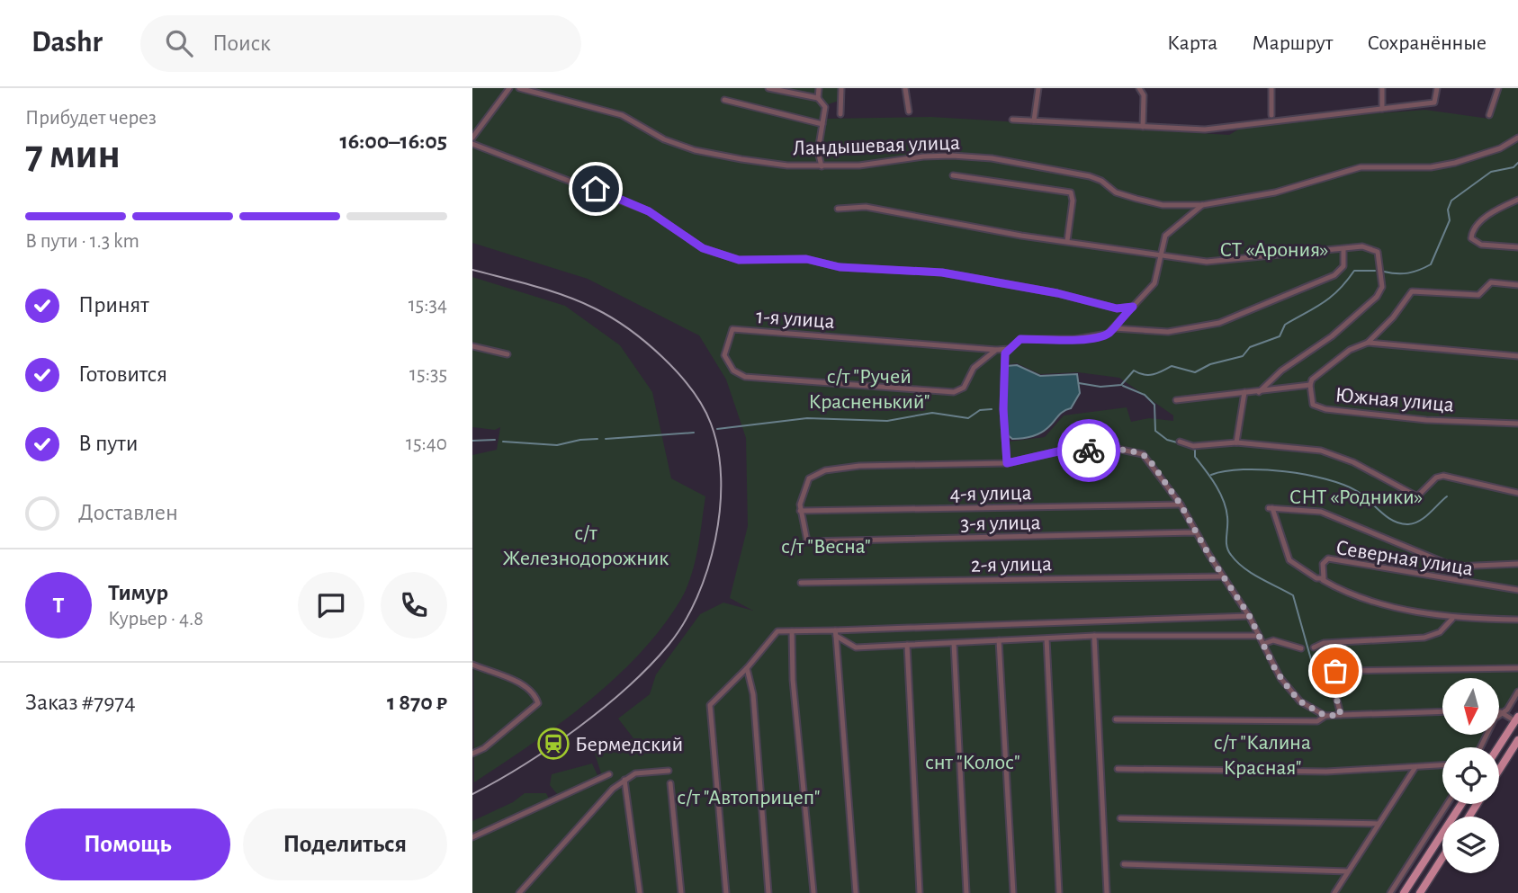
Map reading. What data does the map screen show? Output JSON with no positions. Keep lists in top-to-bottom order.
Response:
{
  "streets": {
    "street": [
      "Ландышевая улица",
      "1-я улица",
      "Южная улица",
      "4-я улица",
      "3-я улица",
      "Северная улица",
      "2-я улица"
    ]
  },
  "crossings": [
    ["4-я улица", "3-я улица"]
  ],
  "parks": [
    "СТ «Арония»",
    "с/т \"Ручей Красненький\"",
    "СНТ «Родники»",
    "с/т Железнодорожник",
    "с/т \"Весна\"",
    "с/т \"Калина Красная\"",
    "снт \"Колос\"",
    "с/т \"Автоприцеп\""
  ],
  "places": {
    "station": ["Бермедский"]
  },
  "north": "bottom",
  "page": {
    "header": "Dashr",
    "search": "Поиск",
    "nav": ["Карта", "Маршрут", "Сохранённые"],
    "heading": ["7 мин", "Прибудет через", "16:00–16:05"],
    "panel": [
      "Тимур",
      "Курьер · 4.8",
      "Заказ #7974",
      "1 870 ₽"
    ],
    "bar": "В пути · 1.3 km",
    "list": [
      ["Принят", "15:34"],
      ["Готовится", "15:35"],
      ["В пути", "15:40"],
      "Доставлен"
    ],
    "round": "Т",
    "buttons": ["Помощь", "Поделиться"]
  }
}
